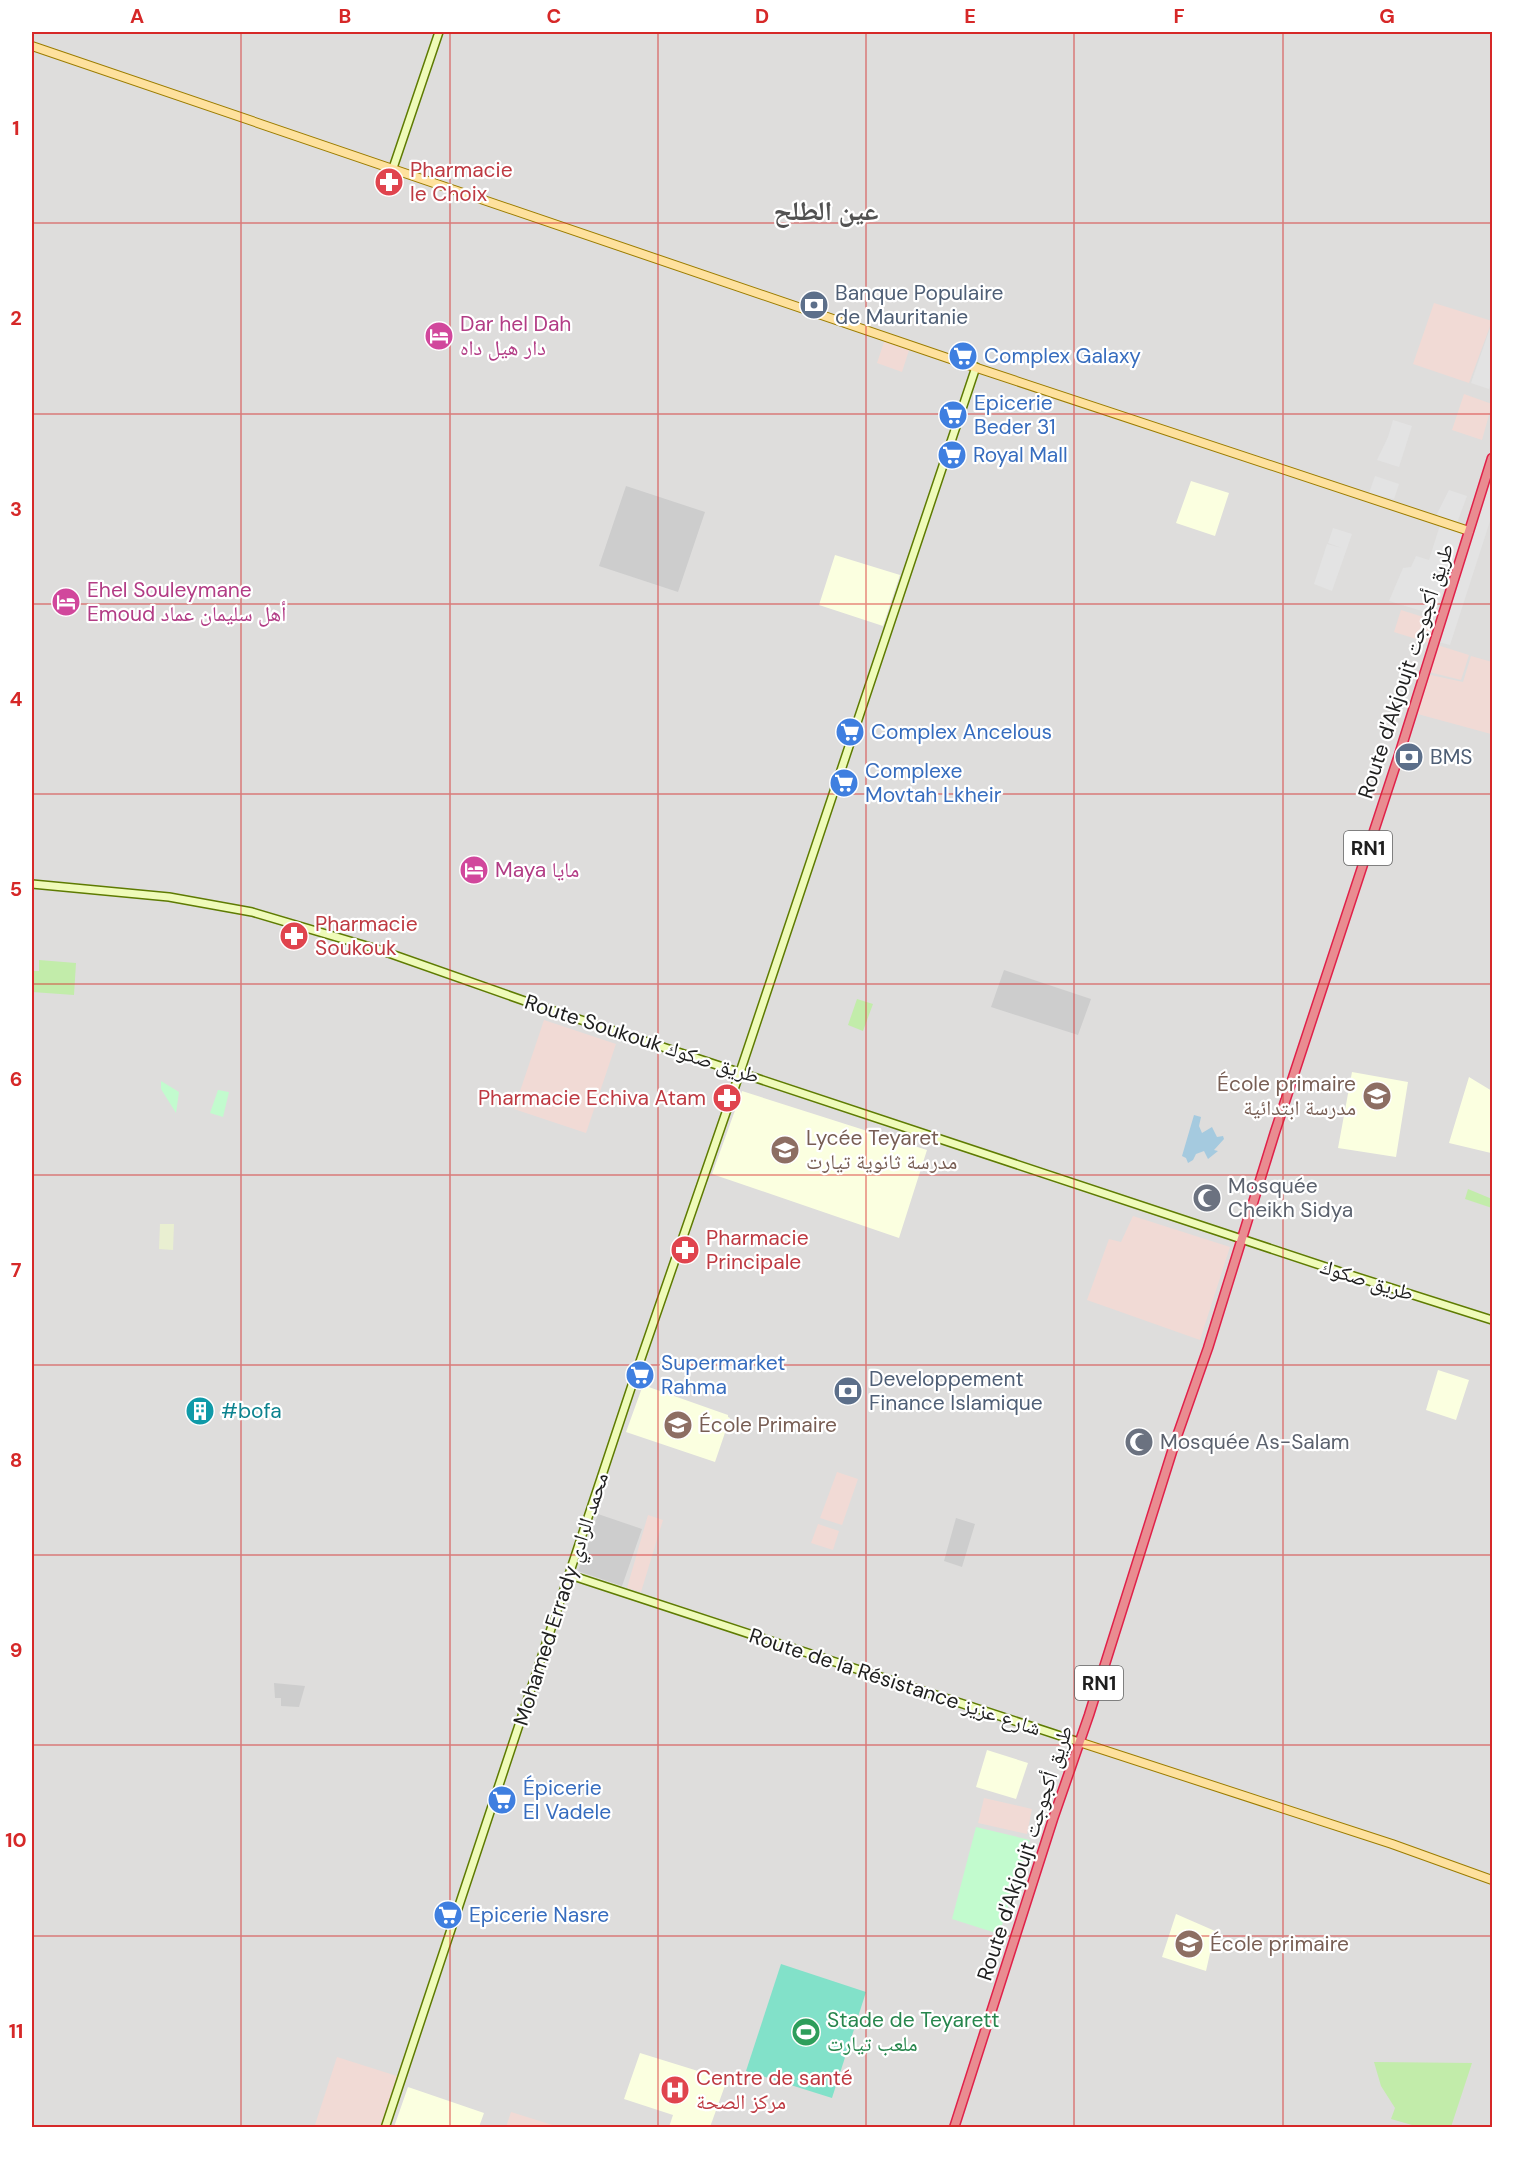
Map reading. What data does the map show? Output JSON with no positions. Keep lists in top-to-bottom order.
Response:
{
  "streets": {
    "highway": ["Route d'Akjoujt طريق أكجوجت", "RN1"],
    "main road": ["Route de la Résistance شارع عزيز"],
    "street": ["Route Soukouk طريق صكوك", "طريق صكوك", "Mohamed Errady محمد الرادي"]
  },
  "crossings": [
    ["Route d'Akjoujt طريق أكجوجت", "Route Soukouk طريق صكوك"],
    ["Route d'Akjoujt طريق أكجوجت", "طريق صكوك"],
    ["Route d'Akjoujt طريق أكجوجت", "Route de la Résistance شارع عزيز"],
    ["Route Soukouk طريق صكوك", "طريق صكوك"],
    ["Route Soukouk طريق صكوك", "Mohamed Errady محمد الرادي"],
    ["Mohamed Errady محمد الرادي", "Route de la Résistance شارع عزيز"]
  ],
  "districts": ["عين الطلح"],
  "places": {
    "pharmacy": [
      "Pharmacie le Choix",
      "Pharmacie Soukouk",
      "Pharmacie Echiva Atam",
      "Pharmacie Principale"
    ],
    "bank": ["Banque Populaire de Mauritanie", "BMS", "Developpement Finance Islamique"],
    "hotel": ["Dar hel Dah دار هيل داه", "Ehel Souleymane Emoud أهل سليمان عماد", "Maya مايا"],
    "supermarket": [
      "Complex Galaxy",
      "Epicerie Beder 31",
      "Royal Mall",
      "Complex Ancelous",
      "Complexe Movtah Lkheir",
      "Supermarket Rahma",
      "Épicerie El Vadele",
      "Epicerie Nasre"
    ],
    "school or university": [
      "École primaire مدرسة ابتدائية",
      "Lycée Teyaret مدرسة ثانوية تيارت",
      "École Primaire",
      "École primaire"
    ],
    "mosque": ["Mosquée Cheikh Sidya", "Mosquée As-Salam"],
    "building": ["#bofa"],
    "sports": ["Stade de Teyarett ملعب تيارت"],
    "hospital": ["Centre de santé مركز الصحة"]
  },
  "grid": {
    "columns": [
      "A",
      "B",
      "C",
      "D",
      "E",
      "F",
      "G"
    ],
    "rows": [
      "1",
      "2",
      "3",
      "4",
      "5",
      "6",
      "7",
      "8",
      "9",
      "10",
      "11"
    ]
  }
}
